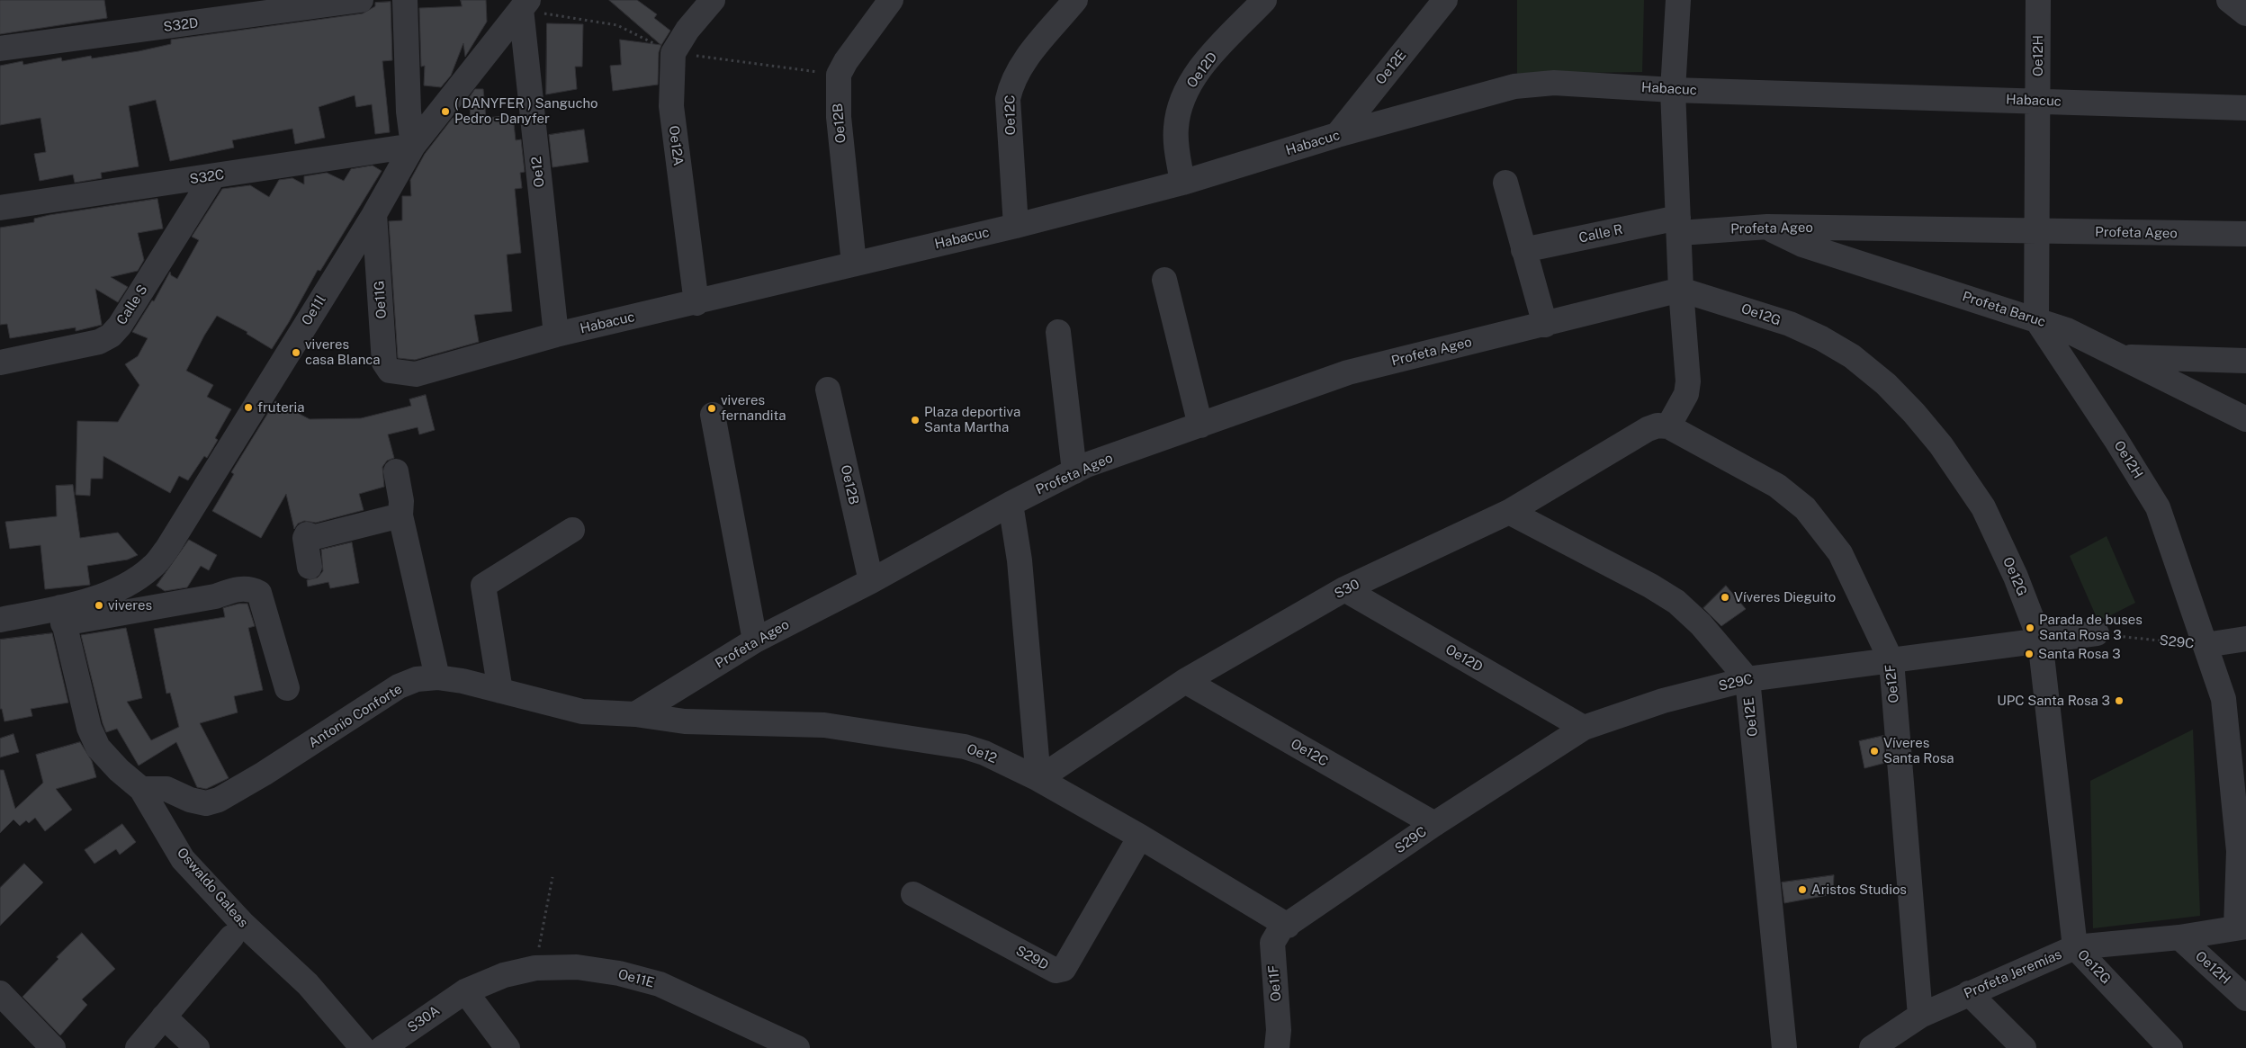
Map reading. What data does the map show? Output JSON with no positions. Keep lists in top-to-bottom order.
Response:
{
  "streets": {
    "street": [
      "S32D",
      "Oe12H",
      "Oe12E",
      "Oe12D",
      "Habacuc",
      "Oe12C",
      "Oe12B",
      "Oe12A",
      "Oe12",
      "S32C",
      "Profeta Ageo",
      "Calle R",
      "Oe11G",
      "Calle S",
      "Profeta Baruc",
      "Oe11l",
      "Oe12G",
      "S30",
      "S29C",
      "Oe12F",
      "Antonio Conforte",
      "Oswaldo Galeas",
      "S29D",
      "Profeta Jeremías",
      "Oe11E",
      "Oe11F",
      "S30A"
    ]
  },
  "crossings": [
    ["Oe12H", "Habacuc"],
    ["Oe12H", "Profeta Ageo"],
    ["Oe12H", "Profeta Baruc"],
    ["Oe12H", "S29C"],
    ["Oe12H", "Profeta Jeremías"],
    ["Oe12E", "Habacuc"],
    ["Oe12E", "S30"],
    ["Oe12E", "S29C"],
    ["Oe12D", "Habacuc"],
    ["Oe12D", "S30"],
    ["Oe12D", "S29C"],
    ["Habacuc", "Oe12C"],
    ["Habacuc", "Oe12B"],
    ["Habacuc", "Oe12A"],
    ["Habacuc", "Oe12"],
    ["Habacuc", "Oe11G"],
    ["Oe12C", "S30"],
    ["Oe12C", "S29C"],
    ["Oe12B", "Profeta Ageo"],
    ["Oe12", "Profeta Ageo"],
    ["Oe12", "Oe11l"],
    ["Oe12", "S30"],
    ["Oe12", "S29C"],
    ["Oe12", "Antonio Conforte"],
    ["Oe12", "S29D"],
    ["Oe12", "Oe11F"],
    ["S32C", "Calle S"],
    ["S32C", "Oe11l"],
    ["Profeta Ageo", "Calle R"],
    ["Profeta Ageo", "Profeta Baruc"],
    ["Profeta Ageo", "Oe12G"],
    ["Profeta Ageo", "Antonio Conforte"],
    ["Oe11G", "Oe11l"],
    ["Oe11l", "Oswaldo Galeas"],
    ["Oe12G", "S29C"],
    ["Oe12G", "Profeta Jeremías"],
    ["S30", "Oe12F"],
    ["S29C", "Oe12F"],
    ["S29C", "Oe11F"],
    ["Oe12F", "Profeta Jeremías"],
    ["Antonio Conforte", "Oswaldo Galeas"],
    ["Oe11E", "S30A"]
  ],
  "places": [
    "( DANYFER ) Sangucho Pedro -Danyfer",
    "viveres casa Blanca",
    "fruteria",
    "viveres fernandita",
    "Plaza deportiva Santa Martha",
    "Víveres Dieguito",
    "viveres",
    "Parada de buses Santa Rosa 3",
    "Santa Rosa 3",
    "UPC Santa Rosa 3",
    "Víveres Santa Rosa",
    "Aristos Studios"
  ]
}
